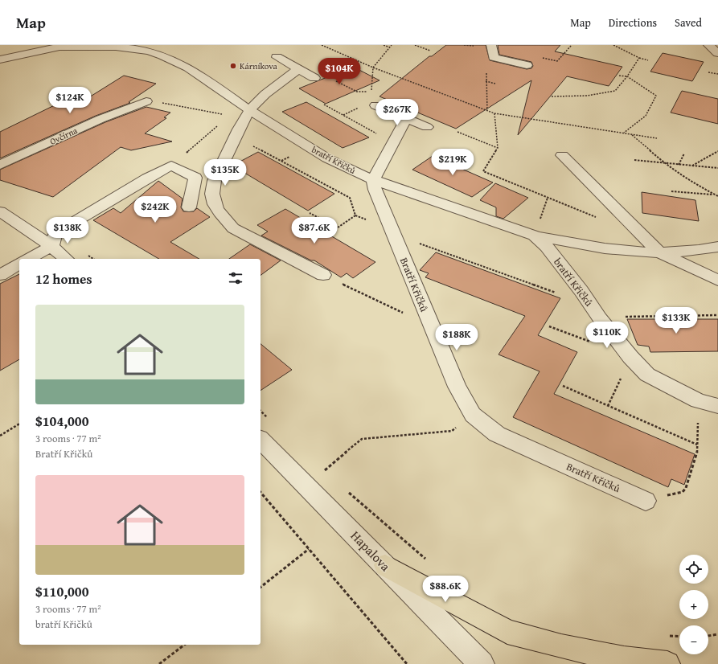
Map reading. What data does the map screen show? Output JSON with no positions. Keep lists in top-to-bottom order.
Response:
{
  "streets": {
    "street": [
      "Ovčírna",
      "bratří Křičků",
      "Bratří Křičků",
      "Hapalova"
    ]
  },
  "crossings": [
    ["bratří Křičků", "Bratří Křičků"]
  ],
  "places": ["Kárníkova"],
  "page": {
    "header": "Map",
    "nav": ["Map", "Directions", "Saved"],
    "price": [
      "$104K",
      "$124K",
      "$267K",
      "$219K",
      "$135K",
      "$242K",
      "$138K",
      "$87.6K",
      "$133K",
      "$110K",
      "$188K",
      "$88.6K"
    ],
    "heading": "12 homes",
    "list": [
      {
        "name": "$104,000",
        "note": "3 rooms · 77 m² · Bratří Křičků"
      },
      {
        "name": "$110,000",
        "note": "3 rooms · 77 m² · bratří Křičků"
      }
    ],
    "map_buttons": ["+", "−"]
  }
}
